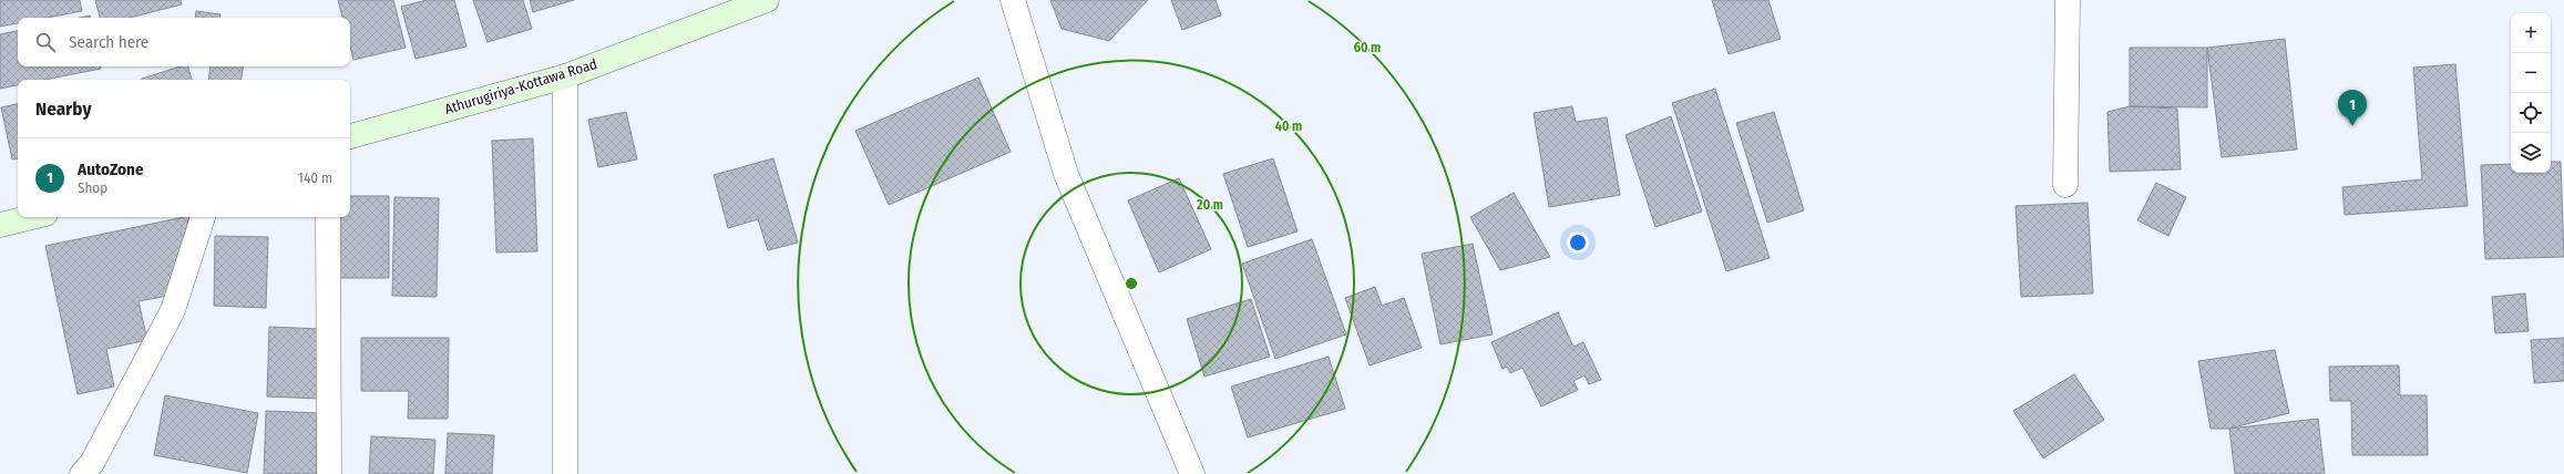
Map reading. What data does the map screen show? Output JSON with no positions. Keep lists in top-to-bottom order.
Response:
{
  "streets": {
    "main road": ["Athurugiriya-Kottawa Road"]
  },
  "page": {
    "map_buttons": ["+", "−"],
    "search": "Search here",
    "heading": "Nearby",
    "pins": "1",
    "list": [
      {
        "mark": "1",
        "name": "AutoZone",
        "note": "Shop",
        "value": "140 m"
      }
    ]
  },
  "rings": ["60 m", "40 m", "20 m"]
}
